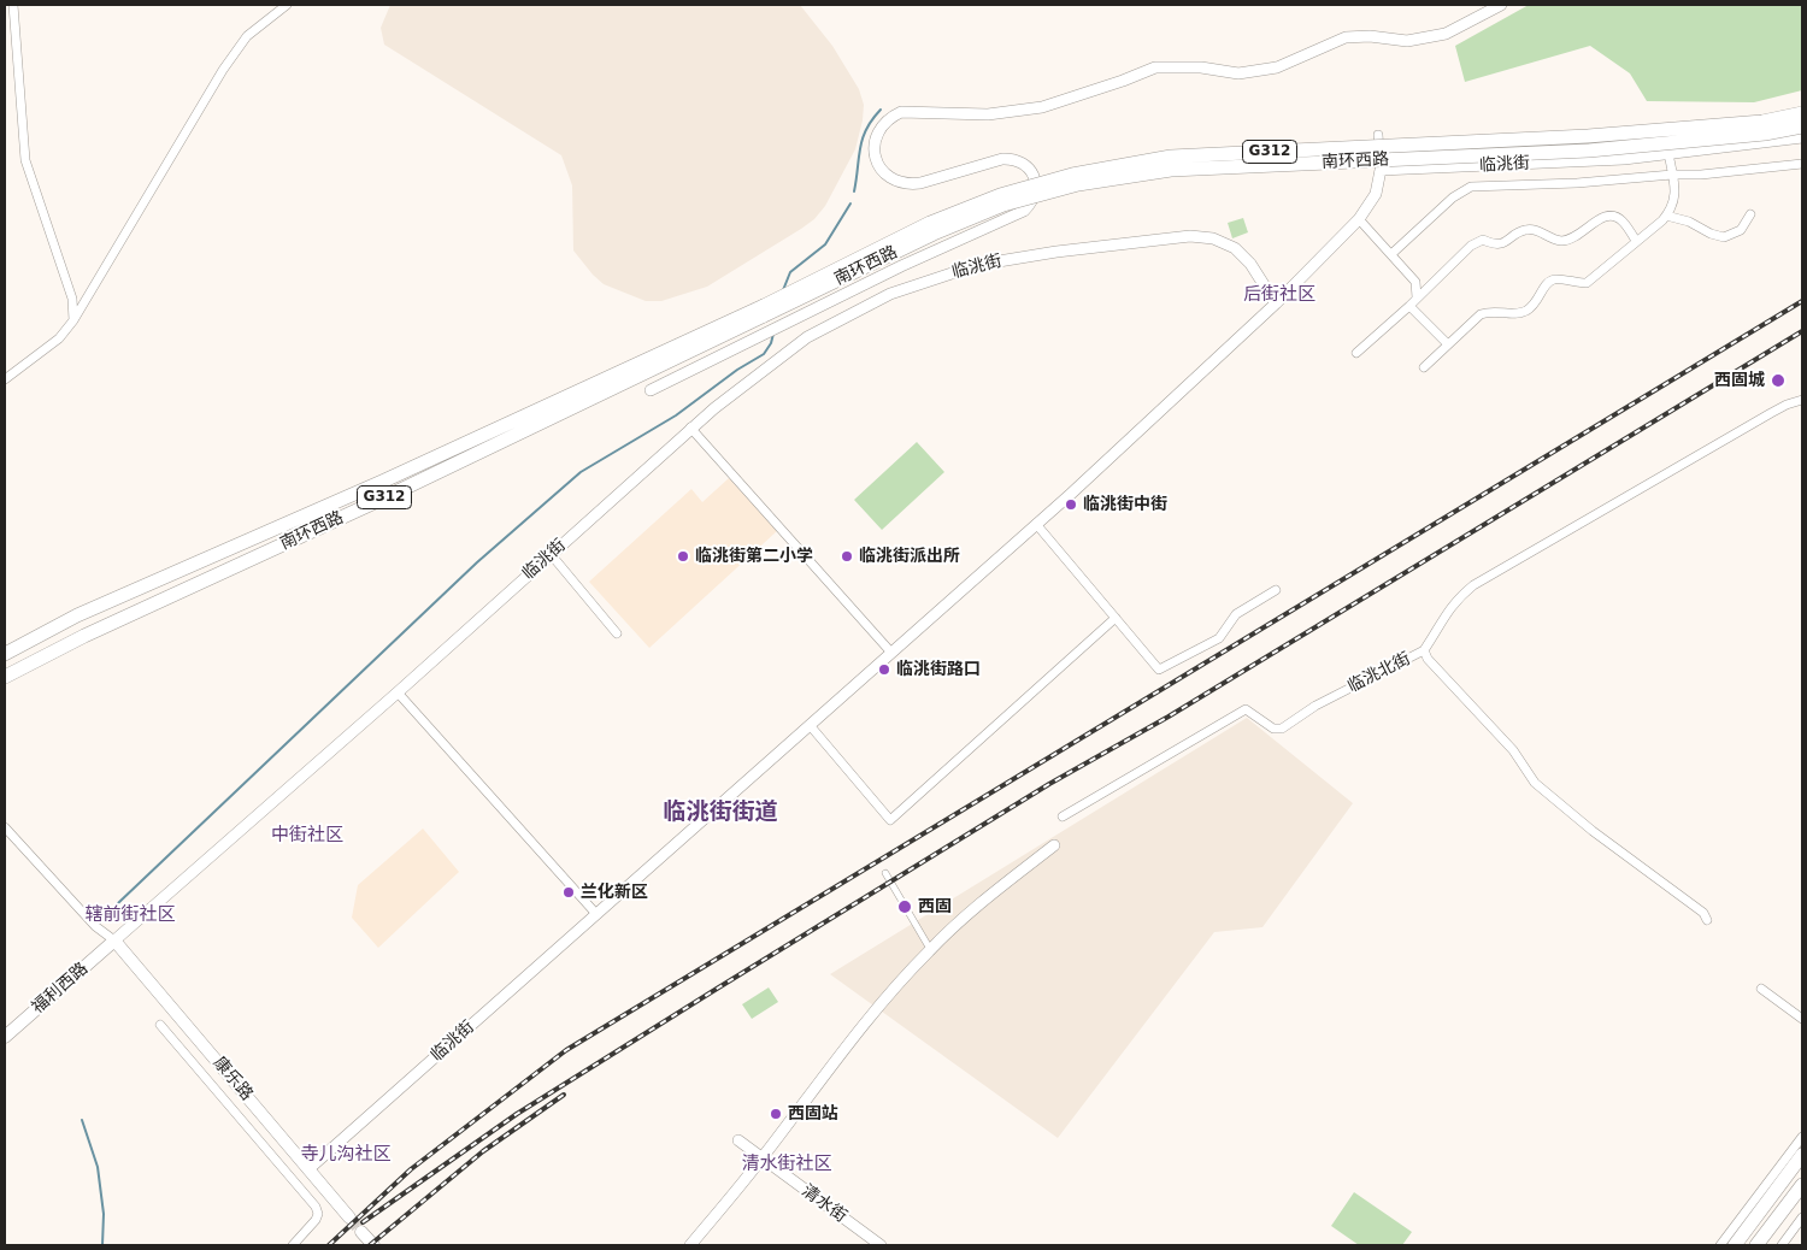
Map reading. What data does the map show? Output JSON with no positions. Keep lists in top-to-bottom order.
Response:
{
  "streets": {
    "main road": [
      "G312",
      "南环西路",
      "福利西路",
      "康乐路"
    ],
    "street": ["临洮街", "临洮北街", "清水街"]
  },
  "crossings": [
    ["临洮街", "福利西路"],
    ["临洮街", "康乐路"],
    ["福利西路", "康乐路"]
  ],
  "districts": [
    "后街社区",
    "临洮街街道",
    "中街社区",
    "辖前街社区",
    "寺儿沟社区",
    "清水街社区"
  ],
  "places": [
    "西固城",
    "临洮街中街",
    "临洮街第二小学",
    "临洮街派出所",
    "临洮街路口",
    "兰化新区",
    "西固",
    "西固站"
  ]
}
